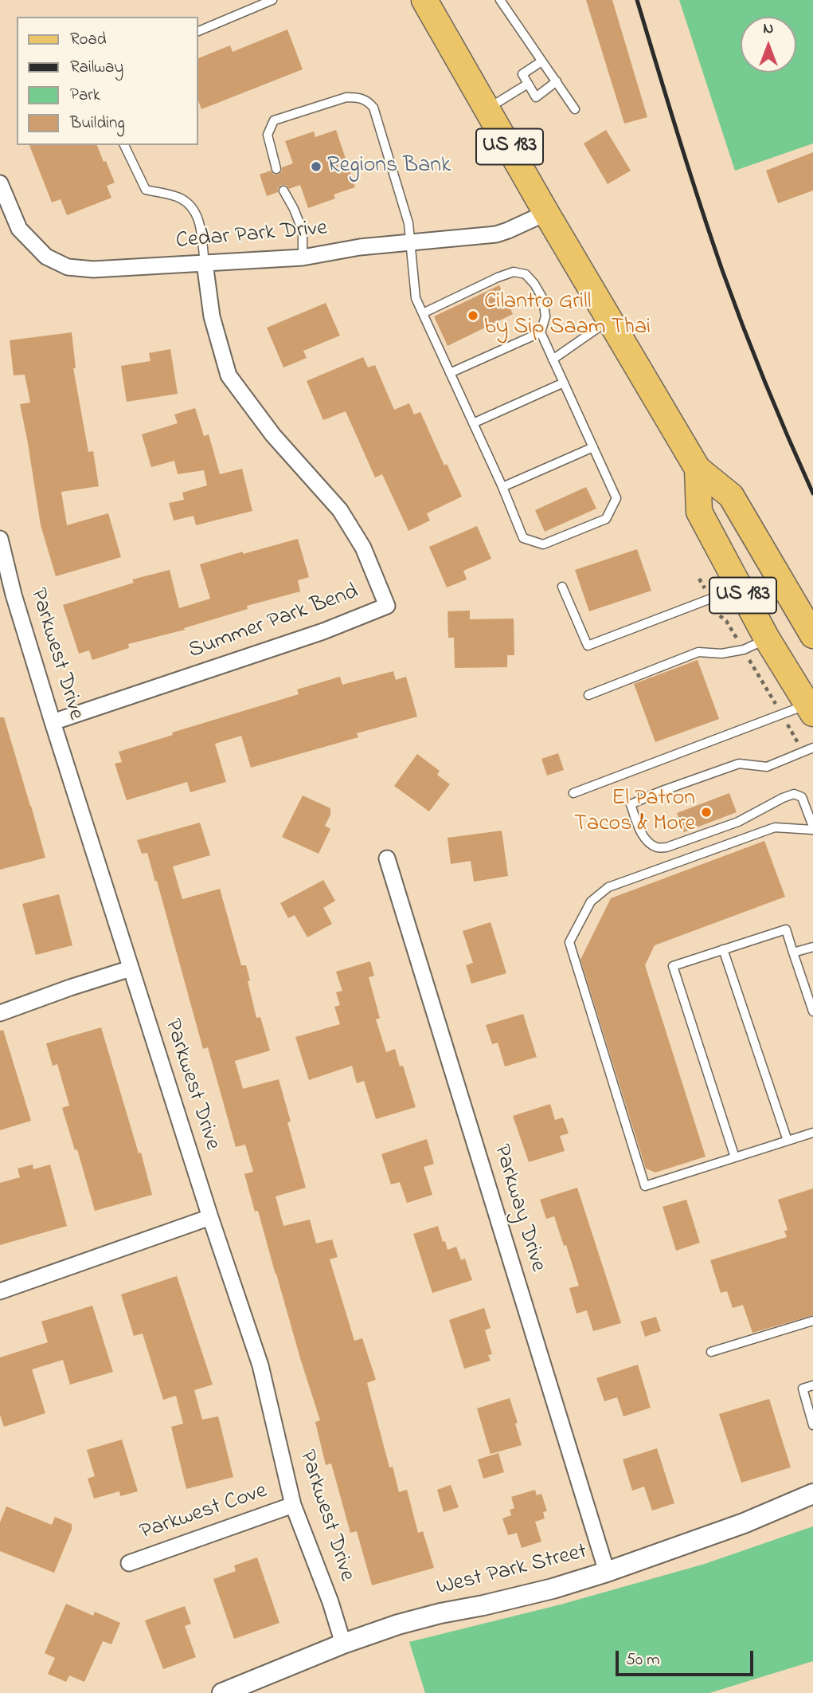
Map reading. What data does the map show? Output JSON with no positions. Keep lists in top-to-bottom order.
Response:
{
  "streets": {
    "main road": ["US 183"],
    "street": [
      "Cedar Park Drive",
      "Summer Park Bend",
      "Parkwest Drive",
      "Parkway Drive",
      "Parkwest Cove",
      "West Park Street"
    ]
  },
  "crossings": [
    ["US 183", "Cedar Park Drive"],
    ["Cedar Park Drive", "Summer Park Bend"],
    ["Summer Park Bend", "Parkwest Drive"],
    ["Parkwest Drive", "Parkwest Cove"],
    ["Parkwest Drive", "West Park Street"],
    ["Parkway Drive", "West Park Street"]
  ],
  "places": ["Regions Bank", "Cilantro Grill by Sip Saam Thai", "El Patron Tacos & More"],
  "legend": [
    "Road",
    "Railway",
    "Park",
    "Building"
  ],
  "scale_bar": "50 m",
  "north": "top"
}
